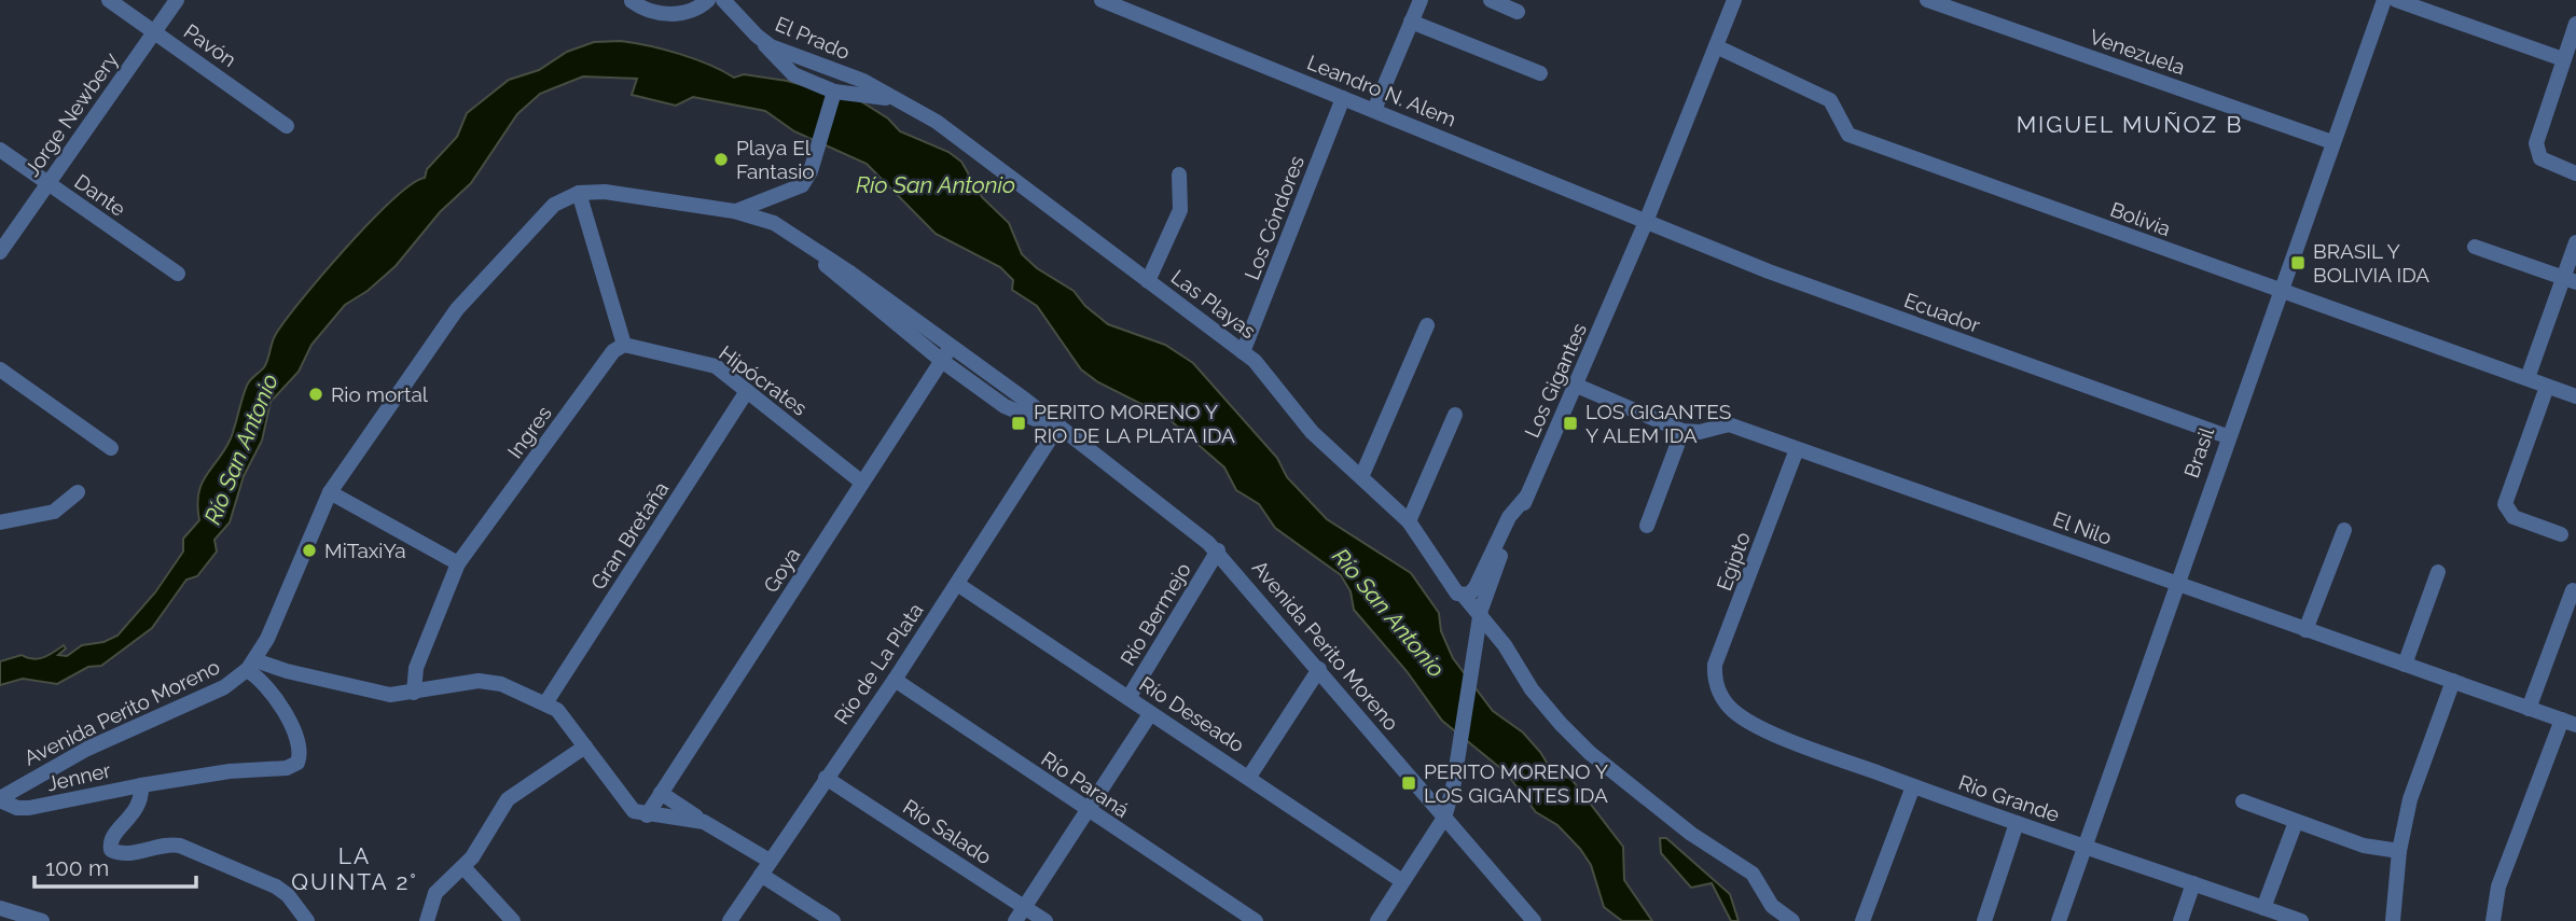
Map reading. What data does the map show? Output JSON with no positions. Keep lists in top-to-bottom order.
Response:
{
  "streets": {
    "street": [
      "El Prado",
      "Pavón",
      "Venezuela",
      "Leandro N. Alem",
      "Jorge Newbery",
      "Dante",
      "Los Cóndores",
      "Bolivia",
      "Las Playas",
      "Ecuador",
      "Hipócrates",
      "Los Gigantes",
      "Ingres",
      "Brasil",
      "El Nilo",
      "Gran Bretaña",
      "Egipto",
      "Goya",
      "Río Bermejo",
      "Avenida Perito Moreno",
      "Río de La Plata",
      "Río Deseado",
      "Jenner",
      "Río Paraná",
      "Rio Grande",
      "Río Salado"
    ]
  },
  "crossings": [
    ["El Prado", "Las Playas"],
    ["Pavón", "Jorge Newbery"],
    ["Venezuela", "Brasil"],
    ["Leandro N. Alem", "Los Cóndores"],
    ["Leandro N. Alem", "Ecuador"],
    ["Leandro N. Alem", "Los Gigantes"],
    ["Jorge Newbery", "Dante"],
    ["Los Cóndores", "Las Playas"],
    ["Bolivia", "Los Gigantes"],
    ["Bolivia", "Brasil"],
    ["Ecuador", "Los Gigantes"],
    ["Ecuador", "Brasil"],
    ["Hipócrates", "Ingres"],
    ["Hipócrates", "Gran Bretaña"],
    ["Hipócrates", "Goya"],
    ["Los Gigantes", "El Nilo"],
    ["Los Gigantes", "Avenida Perito Moreno"],
    ["Los Gigantes", "Río Deseado"],
    ["Brasil", "El Nilo"],
    ["Brasil", "Rio Grande"],
    ["El Nilo", "Egipto"],
    ["Egipto", "Rio Grande"],
    ["Goya", "Avenida Perito Moreno"],
    ["Río Bermejo", "Avenida Perito Moreno"],
    ["Río Bermejo", "Río Deseado"],
    ["Avenida Perito Moreno", "Río de La Plata"],
    ["Avenida Perito Moreno", "Jenner"],
    ["Río de La Plata", "Río Deseado"],
    ["Río de La Plata", "Río Paraná"],
    ["Río de La Plata", "Río Salado"]
  ],
  "districts": ["MIGUEL MUÑOZ B", "LA QUINTA 2°"],
  "water": ["Río San Antonio"],
  "places": {
    "other": ["Playa El Fantasio", "Rio mortal", "MiTaxiYa"],
    "transit": [
      "BRASIL Y BOLIVIA IDA",
      "PERITO MORENO Y RIO DE LA PLATA IDA",
      "LOS GIGANTES Y ALEM IDA",
      "PERITO MORENO Y LOS GIGANTES IDA"
    ]
  },
  "scale_bar": "100 m"
}
